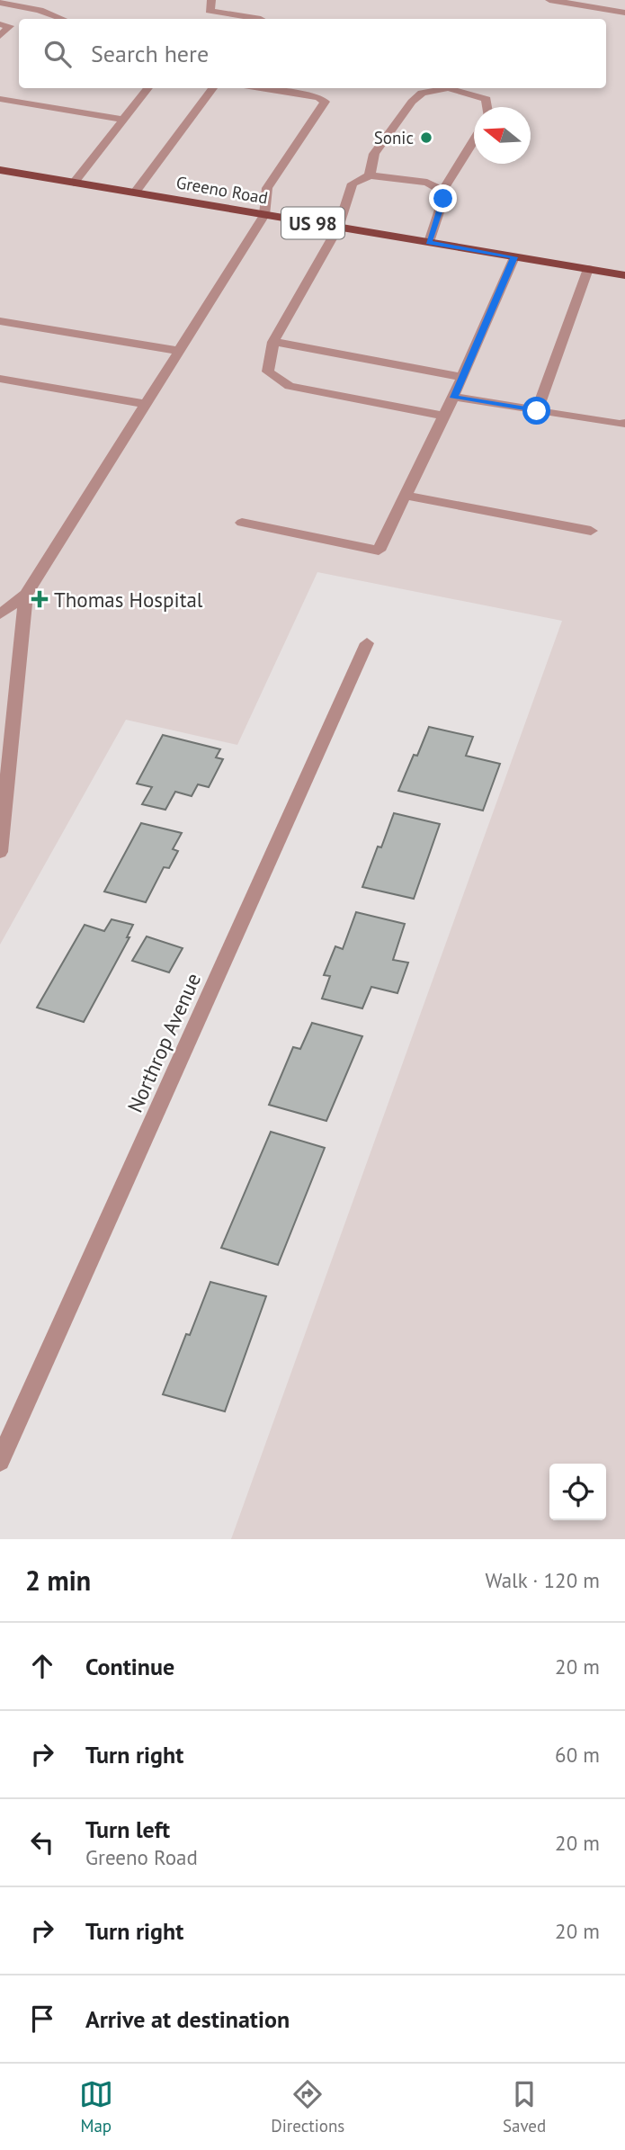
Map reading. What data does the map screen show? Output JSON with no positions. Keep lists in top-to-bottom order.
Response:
{
  "streets": {
    "main road": ["Greeno Road", "US 98"],
    "street": ["Northrop Avenue"]
  },
  "places": {
    "other": ["Sonic"],
    "health": ["Thomas Hospital"]
  },
  "north": "left",
  "page": {
    "search": "Search here",
    "heading": ["2 min", "Walk · 120 m"],
    "list": [
      ["Continue", "20 m"],
      ["Turn right", "60 m"],
      ["Turn left", "Greeno Road", "20 m"],
      ["Turn right", "20 m"],
      "Arrive at destination"
    ],
    "nav": ["Map", "Directions", "Saved"]
  }
}
